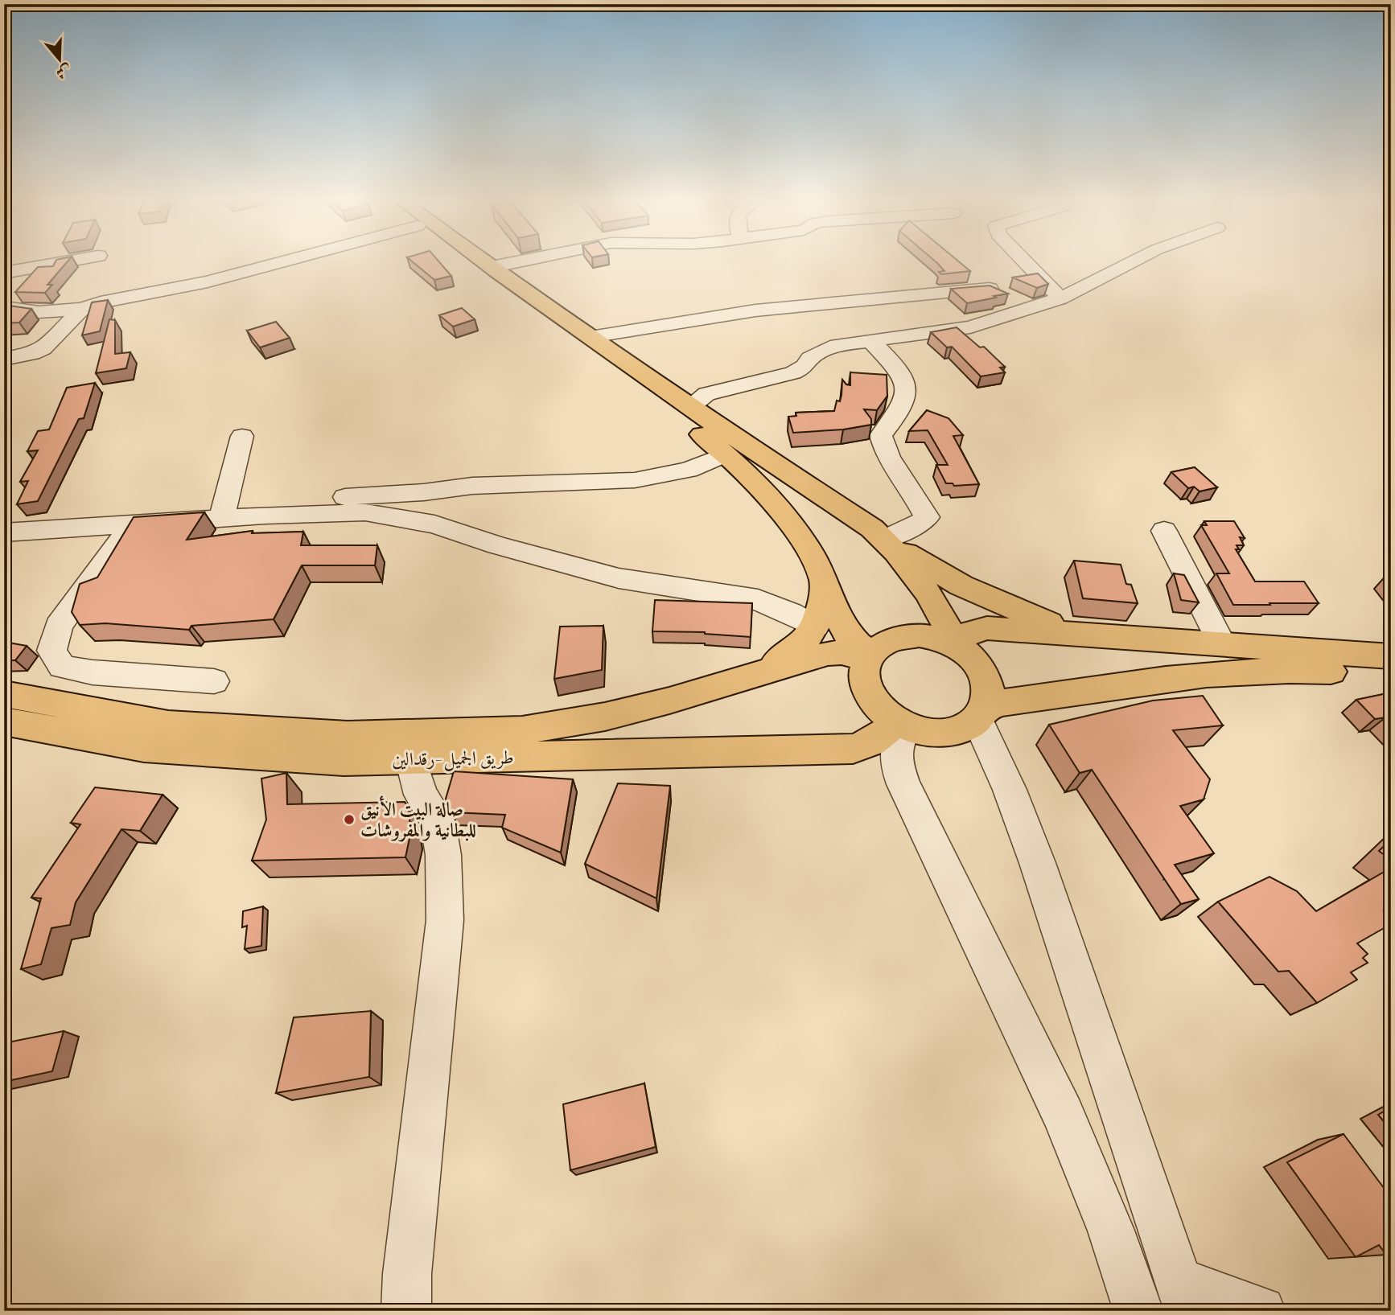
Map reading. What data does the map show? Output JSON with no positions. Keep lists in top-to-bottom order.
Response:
{
  "streets": {
    "main road": ["طريق الجميل -رقدالين"]
  },
  "places": ["صالة البيت الأنيق للبطانية والمفروشات"],
  "north": "bottom"
}
